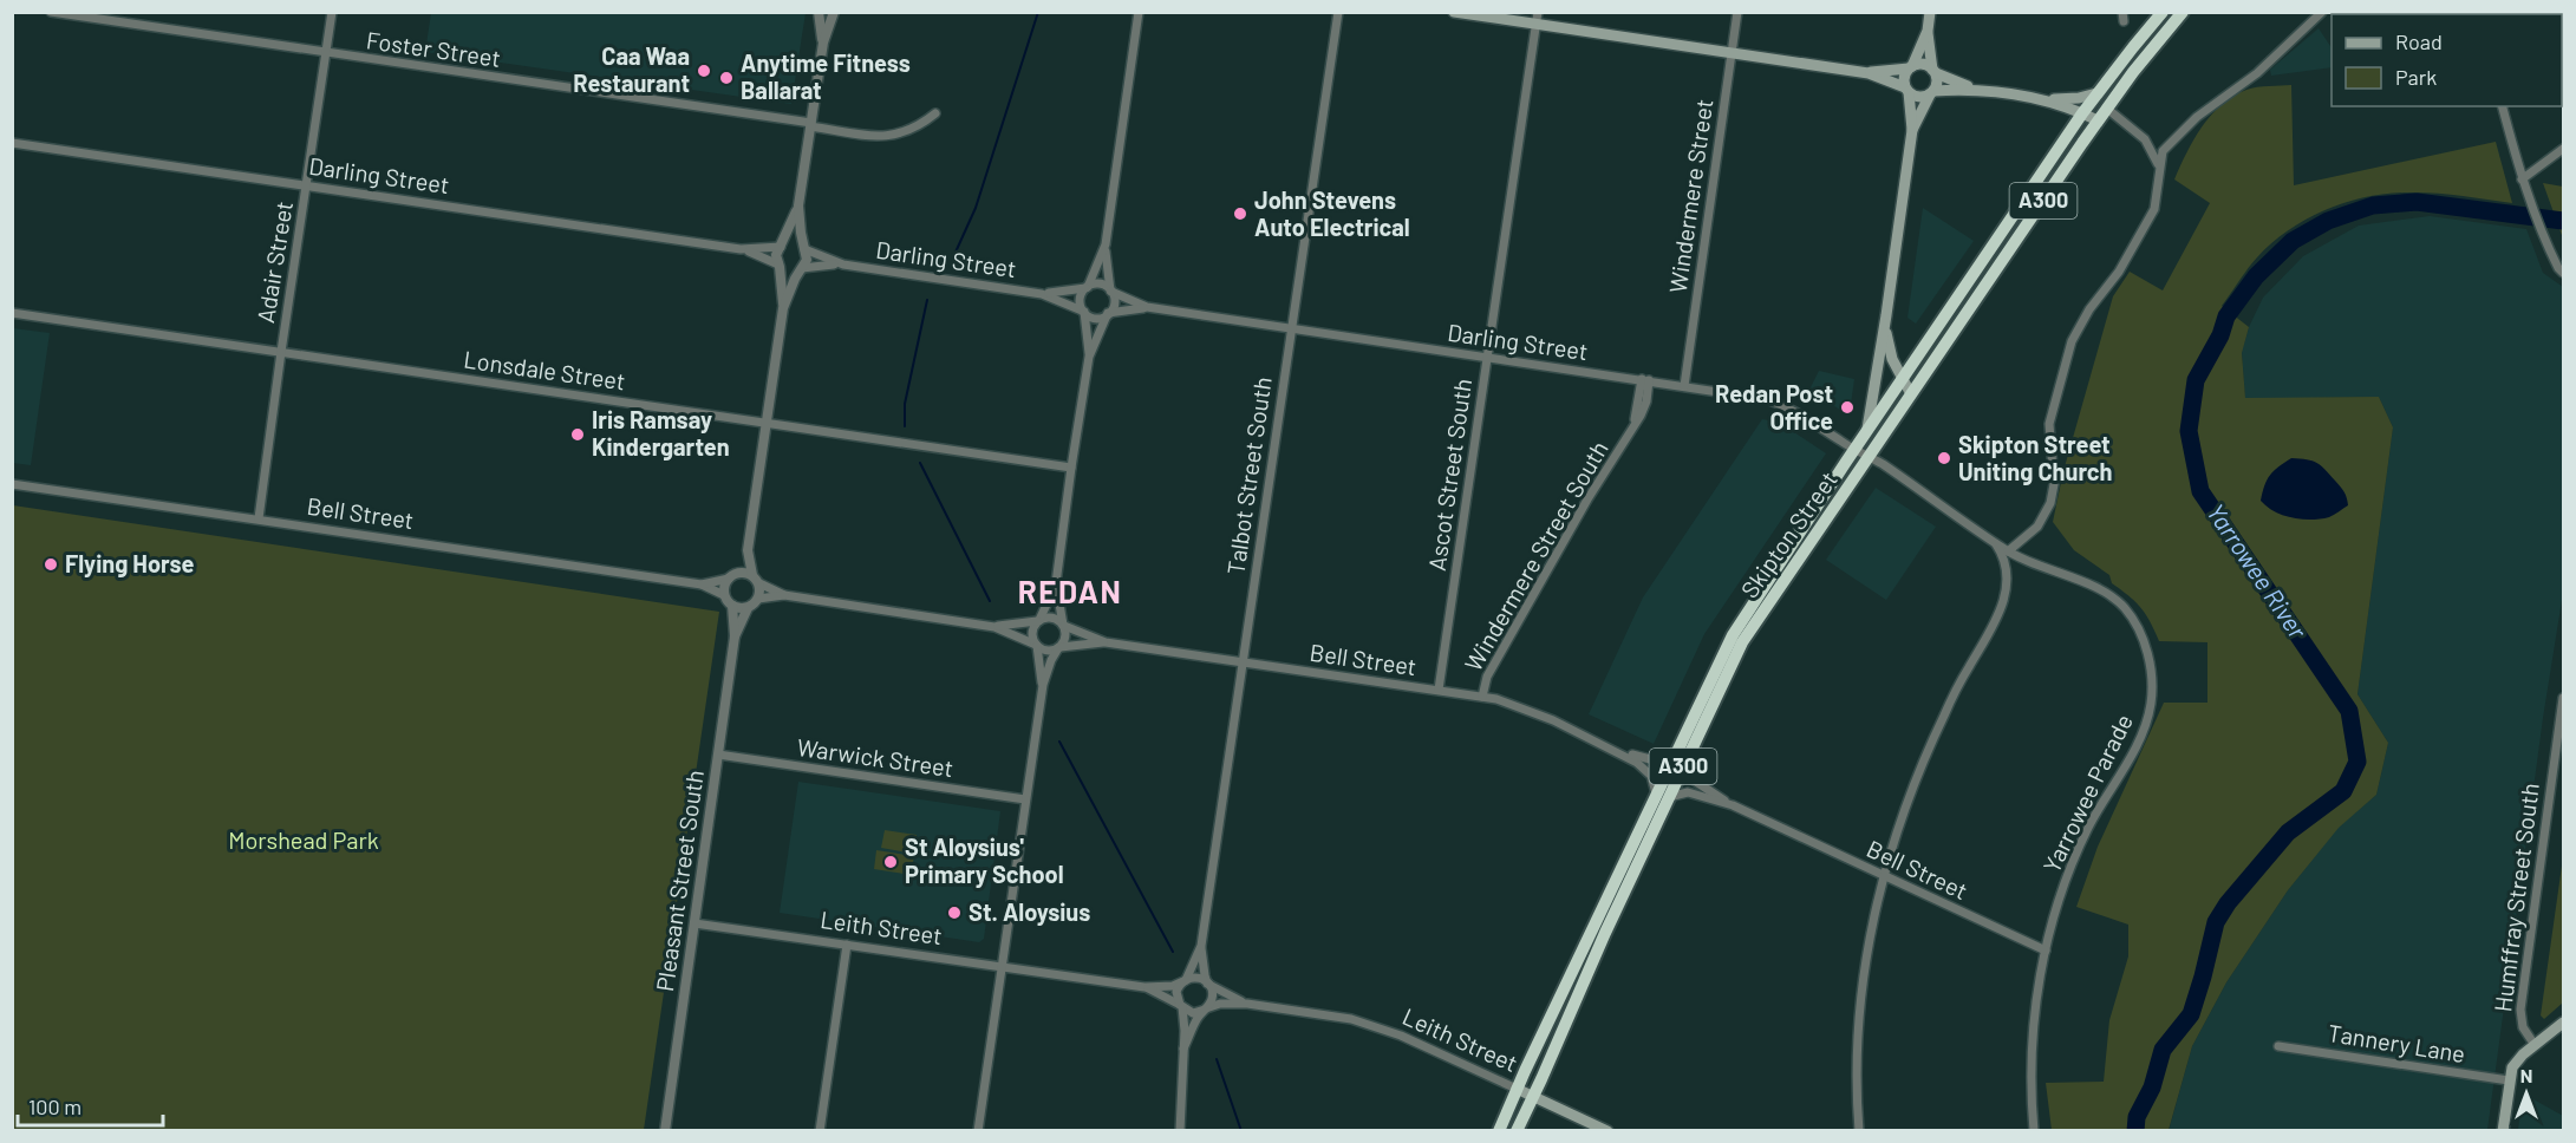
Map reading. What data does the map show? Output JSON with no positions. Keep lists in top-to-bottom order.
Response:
{
  "streets": {
    "highway": ["A300", "Skipton Street"],
    "main road": ["Leith Street"],
    "street": [
      "Foster Street",
      "Darling Street",
      "Windermere Street",
      "Adair Street",
      "Lonsdale Street",
      "Ascot Street South",
      "Talbot Street South",
      "Bell Street",
      "Windermere Street South",
      "Warwick Street",
      "Yarrowee Parade",
      "Pleasant Street South",
      "Humffray Street South",
      "Tannery Lane"
    ]
  },
  "crossings": [
    ["Foster Street", "Adair Street"],
    ["Darling Street", "Windermere Street"],
    ["Darling Street", "Adair Street"],
    ["Darling Street", "Ascot Street South"],
    ["Darling Street", "Talbot Street South"],
    ["Darling Street", "Skipton Street"],
    ["Darling Street", "Windermere Street South"],
    ["Darling Street", "Yarrowee Parade"],
    ["Adair Street", "Lonsdale Street"],
    ["Adair Street", "Bell Street"],
    ["Ascot Street South", "Bell Street"],
    ["Talbot Street South", "Bell Street"],
    ["Talbot Street South", "Leith Street"],
    ["Bell Street", "Skipton Street"],
    ["Bell Street", "Windermere Street South"],
    ["Bell Street", "Yarrowee Parade"],
    ["Bell Street", "Pleasant Street South"],
    ["Skipton Street", "Yarrowee Parade"],
    ["Skipton Street", "Leith Street"],
    ["Warwick Street", "Pleasant Street South"],
    ["Pleasant Street South", "Leith Street"]
  ],
  "districts": ["REDAN"],
  "water": ["Yarrowee River"],
  "parks": ["Morshead Park"],
  "places": [
    "Caa Waa Restaurant",
    "Anytime Fitness Ballarat",
    "John Stevens Auto Electrical",
    "Redan Post Office",
    "Iris Ramsay Kindergarten",
    "Skipton Street Uniting Church",
    "Flying Horse",
    "St Aloysius' Primary School",
    "St. Aloysius"
  ],
  "legend": ["Road", "Park"],
  "scale_bar": "100 m",
  "north": "top"
}
